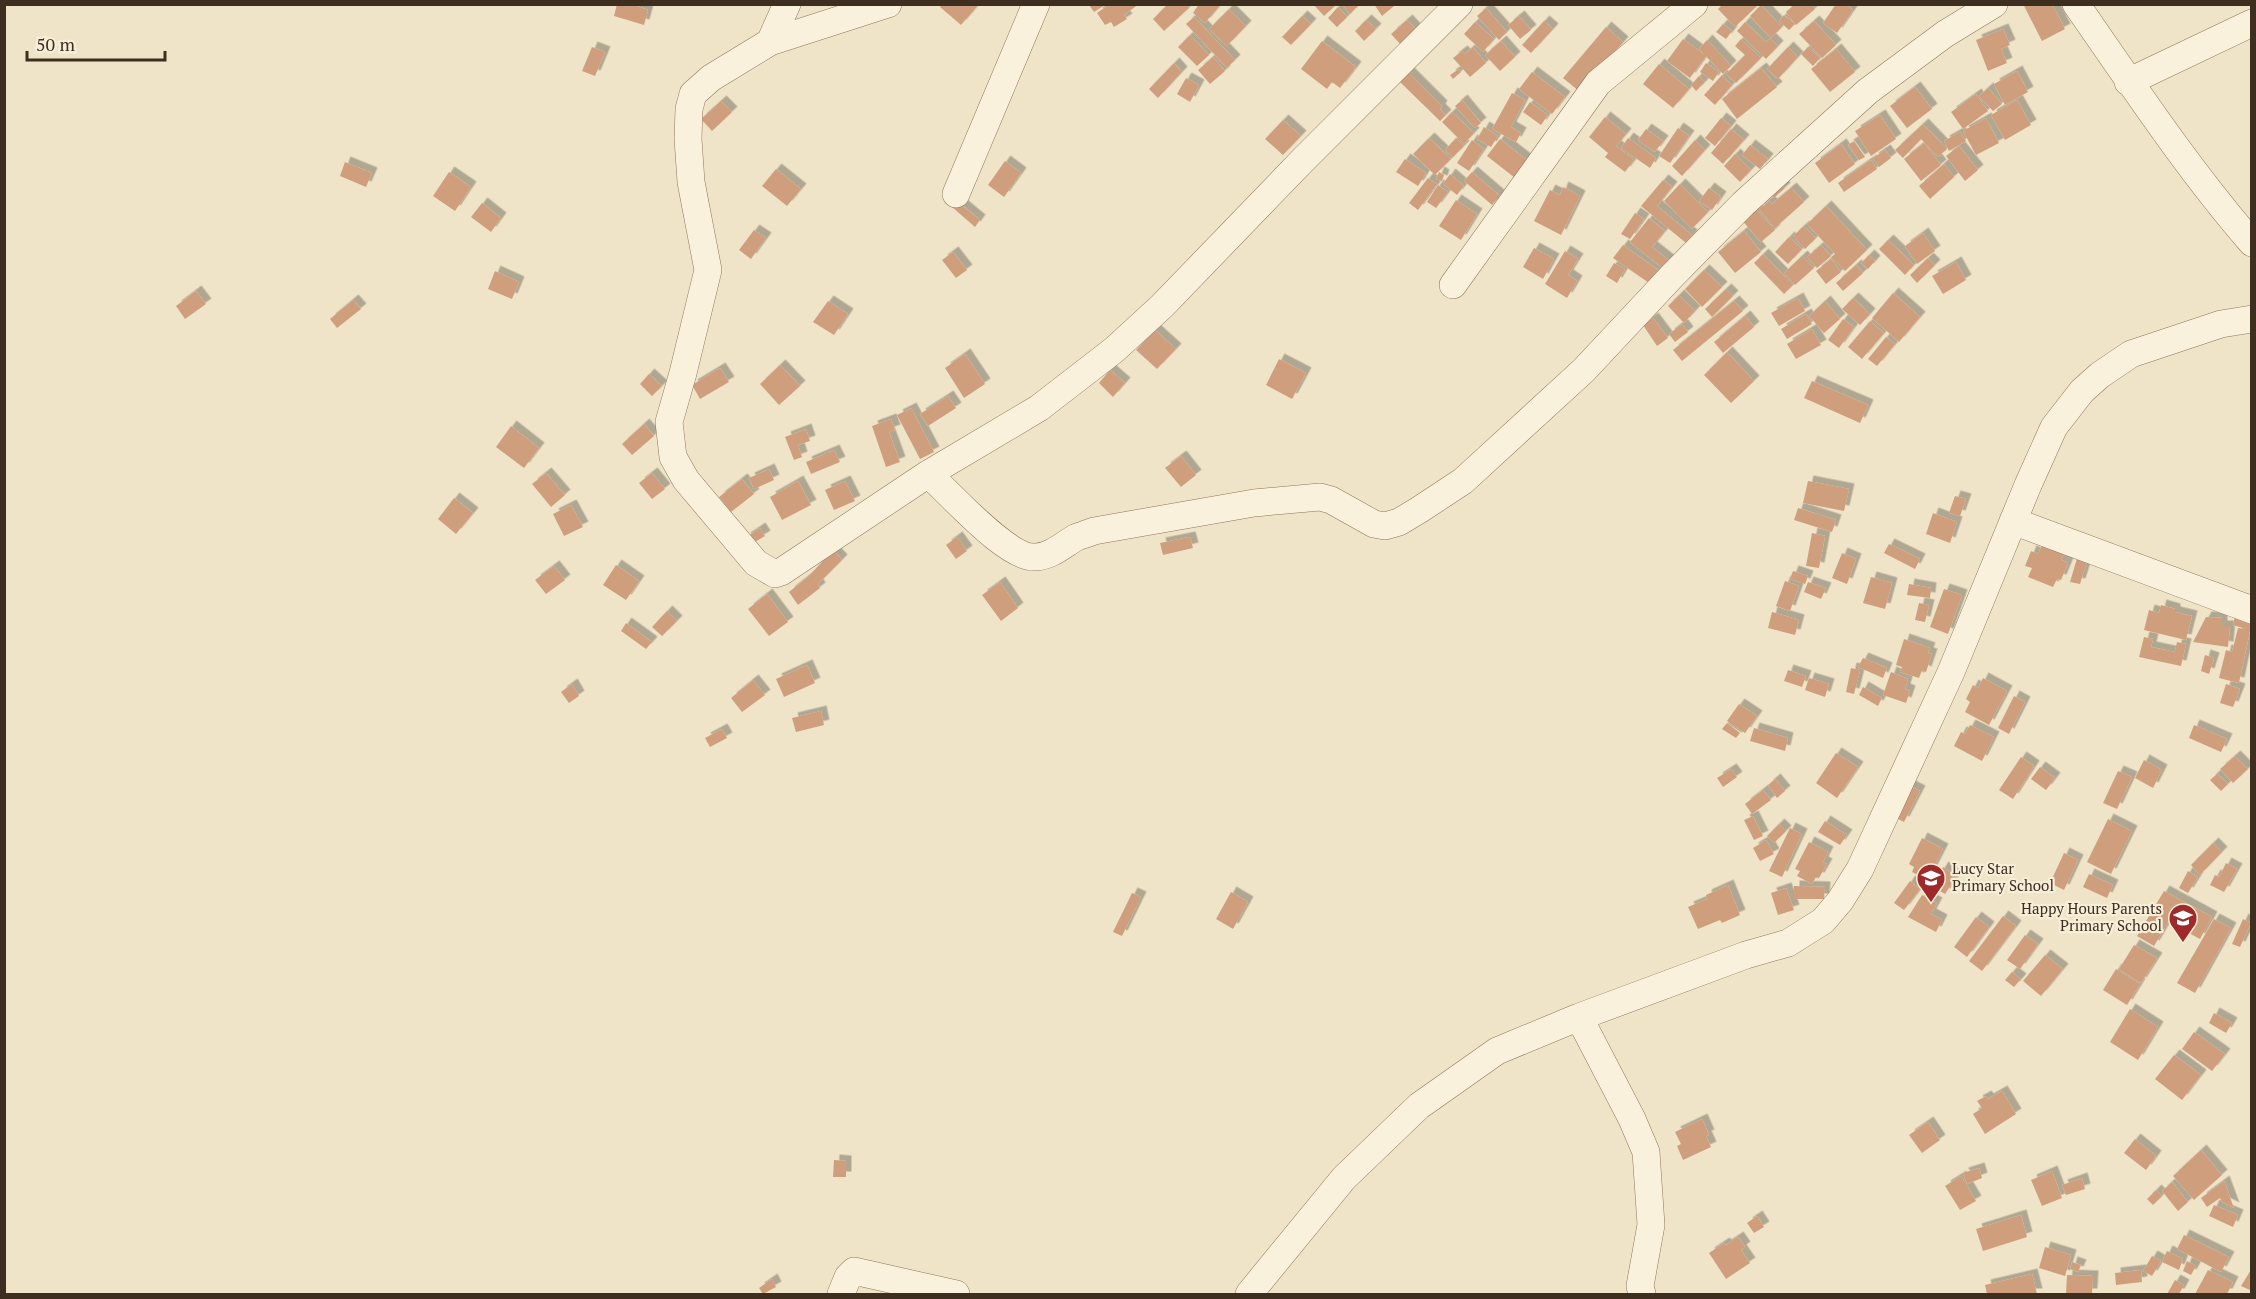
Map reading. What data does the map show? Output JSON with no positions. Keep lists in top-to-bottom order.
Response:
{
  "places": {
    "school or university": ["Lucy Star Primary School", "Happy Hours Parents Primary School"]
  },
  "scale_bar": "50 m"
}
